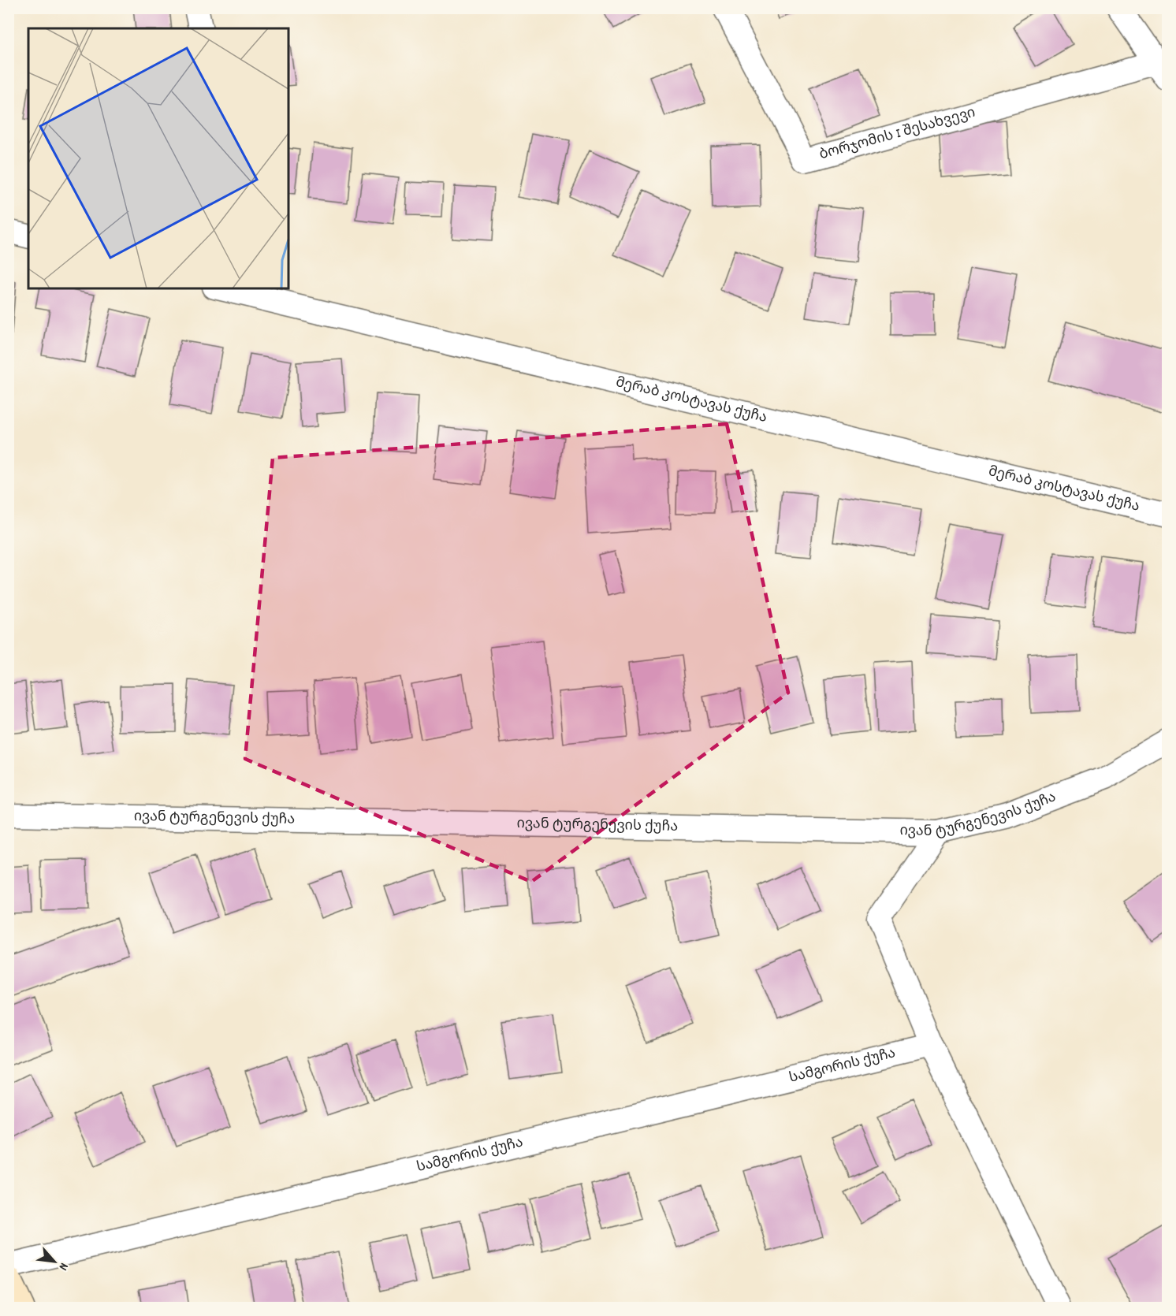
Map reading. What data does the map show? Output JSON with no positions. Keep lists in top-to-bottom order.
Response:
{
  "streets": {
    "street": [
      "ბორჯომის I შესახვევი",
      "მერაბ კოსტავას ქუჩა",
      "ივან ტურგენევის ქუჩა",
      "სამგორის ქუჩა"
    ]
  },
  "north": "bottom right"
}
